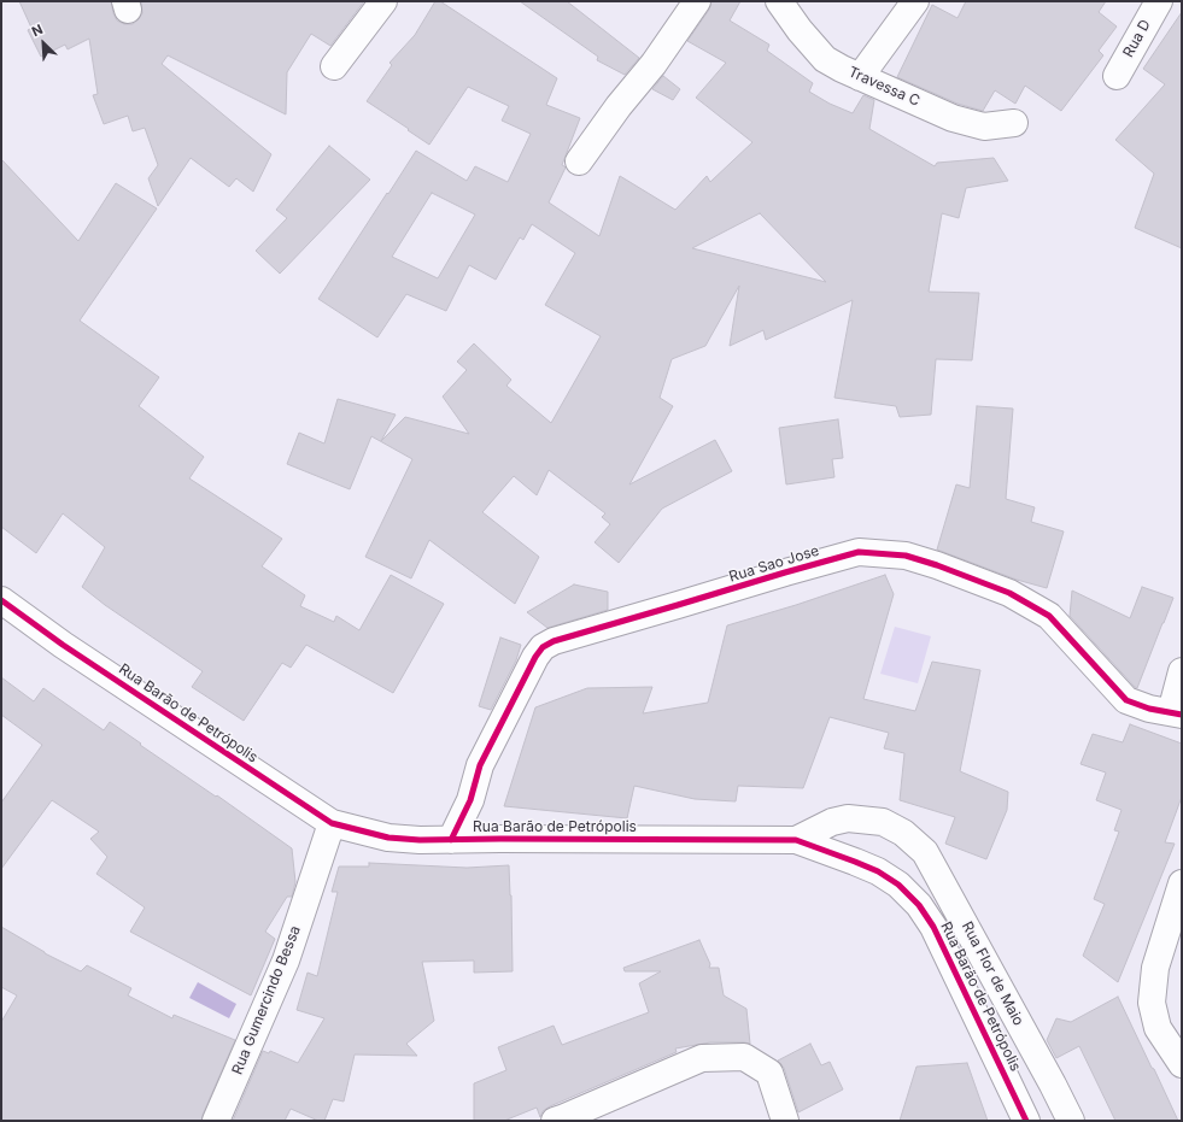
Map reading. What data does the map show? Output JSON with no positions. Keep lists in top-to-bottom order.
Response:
{
  "streets": {
    "street": [
      "Rua D",
      "Travessa C",
      "Rua Sao Jose",
      "Rua Barão de Petrópolis",
      "Rua Flor de Maio",
      "Rua Gumercindo Bessa"
    ]
  },
  "crossings": [
    ["Rua Sao Jose", "Rua Barão de Petrópolis"],
    ["Rua Barão de Petrópolis", "Rua Flor de Maio"],
    ["Rua Barão de Petrópolis", "Rua Gumercindo Bessa"]
  ],
  "north": "top left"
}
